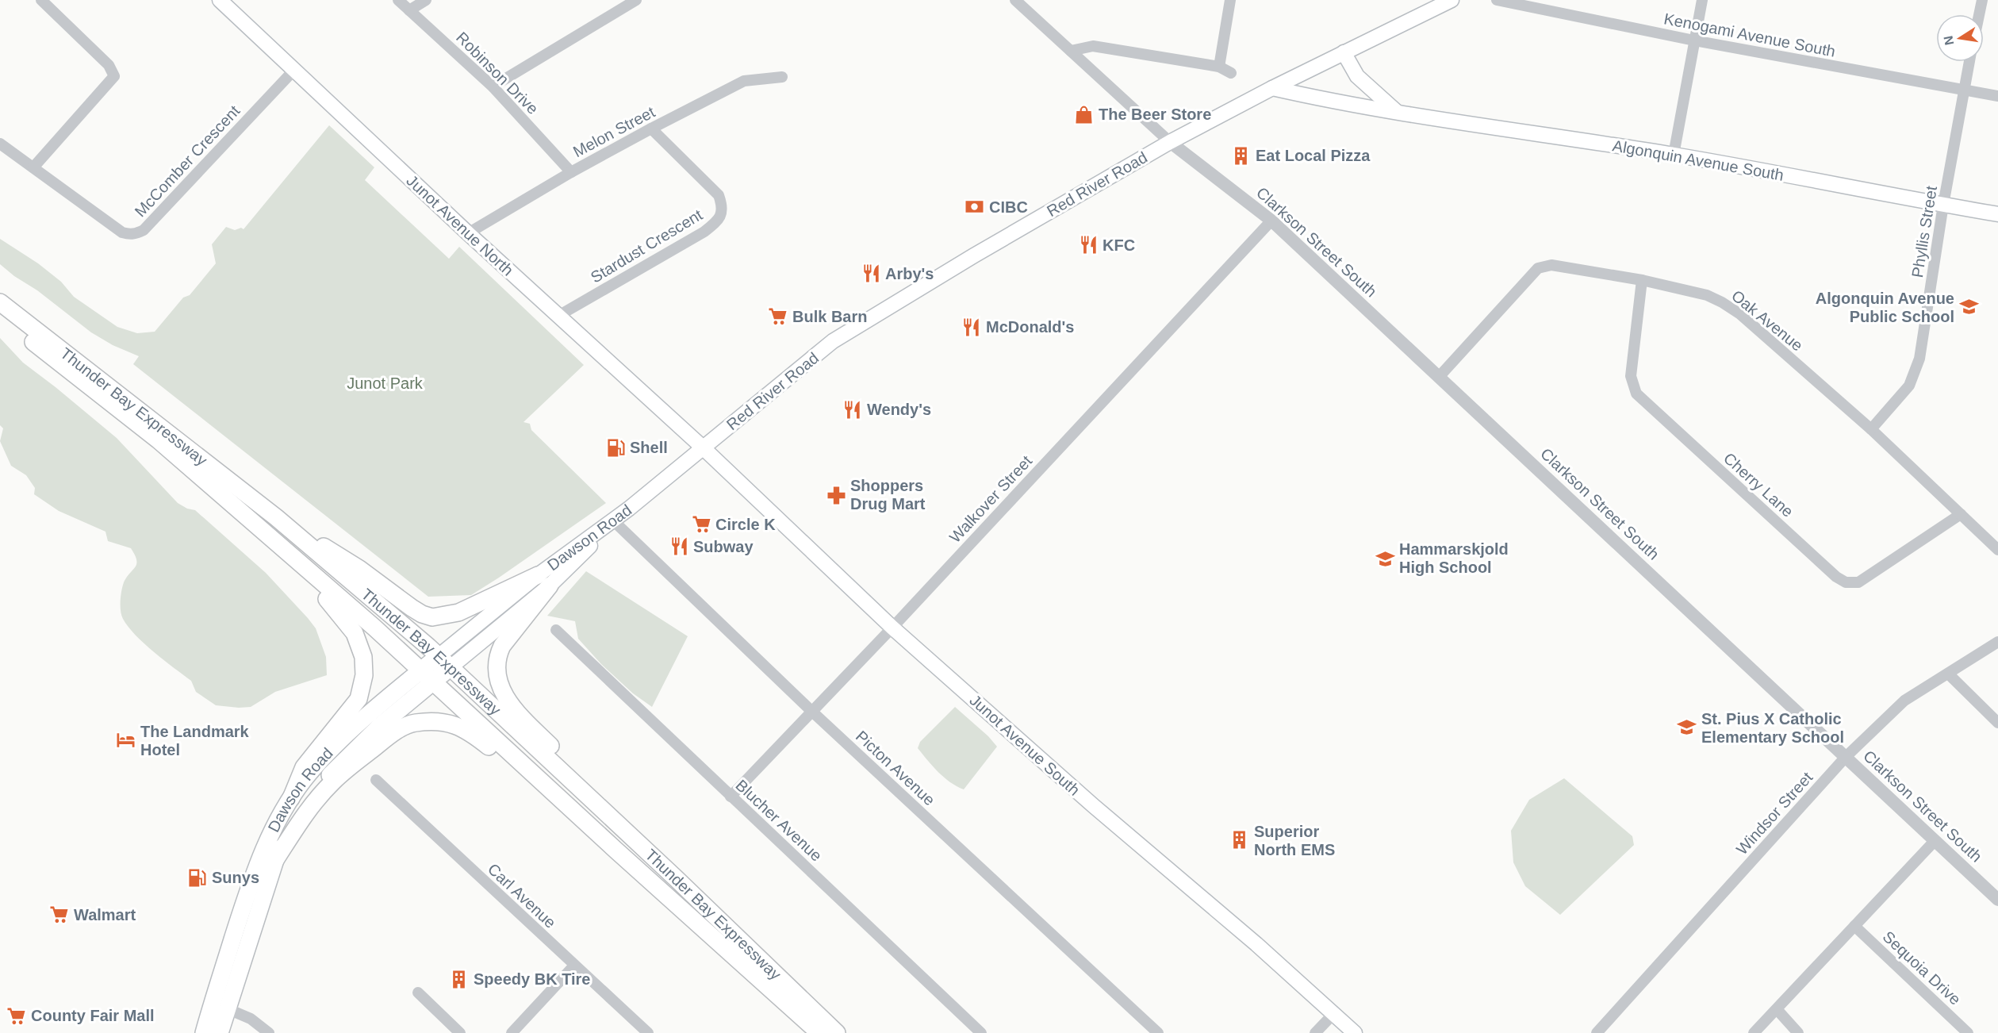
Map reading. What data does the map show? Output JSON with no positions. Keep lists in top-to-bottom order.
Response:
{
  "streets": {
    "main road": [
      "Algonquin Avenue South",
      "Red River Road",
      "Junot Avenue North",
      "Thunder Bay Expressway",
      "Dawson Road",
      "Junot Avenue South"
    ],
    "street": [
      "Kenogami Avenue South",
      "Robinson Drive",
      "Melon Street",
      "McComber Crescent",
      "Phyllis Street",
      "Clarkson Street South",
      "Stardust Crescent",
      "Oak Avenue",
      "Cherry Lane",
      "Walkover Street",
      "Picton Avenue",
      "Windsor Street",
      "Blucher Avenue",
      "Carl Avenue",
      "Sequoia Drive"
    ]
  },
  "crossings": [
    ["Kenogami Avenue South", "Phyllis Street"],
    ["Robinson Drive", "Melon Street"],
    ["Melon Street", "Junot Avenue North"],
    ["Melon Street", "Stardust Crescent"],
    ["Algonquin Avenue South", "Red River Road"],
    ["Algonquin Avenue South", "Phyllis Street"],
    ["McComber Crescent", "Junot Avenue North"],
    ["Red River Road", "Junot Avenue North"],
    ["Red River Road", "Clarkson Street South"],
    ["Red River Road", "Dawson Road"],
    ["Red River Road", "Junot Avenue South"],
    ["Junot Avenue North", "Stardust Crescent"],
    ["Junot Avenue North", "Junot Avenue South"],
    ["Phyllis Street", "Oak Avenue"],
    ["Clarkson Street South", "Oak Avenue"],
    ["Clarkson Street South", "Walkover Street"],
    ["Clarkson Street South", "Windsor Street"],
    ["Oak Avenue", "Cherry Lane"],
    ["Thunder Bay Expressway", "Dawson Road"],
    ["Walkover Street", "Junot Avenue South"],
    ["Walkover Street", "Picton Avenue"],
    ["Walkover Street", "Blucher Avenue"],
    ["Dawson Road", "Picton Avenue"]
  ],
  "parks": ["Junot Park"],
  "places": {
    "shop": ["The Beer Store"],
    "building": ["Eat Local Pizza", "Superior North EMS", "Speedy BK Tire"],
    "bank": ["CIBC"],
    "restaurant": [
      "KFC",
      "Arby's",
      "McDonald's",
      "Wendy's",
      "Subway"
    ],
    "school or university": ["Algonquin Avenue Public School", "Hammarskjold High School", "St. Pius X Catholic Elementary School"],
    "supermarket": [
      "Bulk Barn",
      "Circle K",
      "Walmart",
      "County Fair Mall"
    ],
    "fuel station": ["Shell", "Sunys"],
    "pharmacy": ["Shoppers Drug Mart"],
    "hotel": ["The Landmark Hotel"]
  },
  "north": "left"
}
